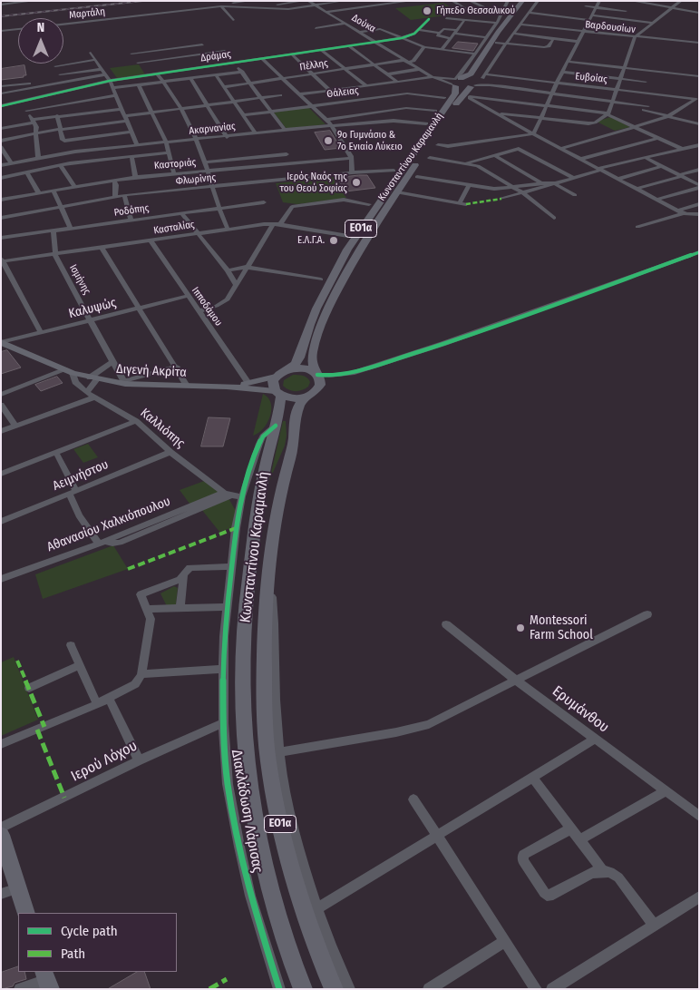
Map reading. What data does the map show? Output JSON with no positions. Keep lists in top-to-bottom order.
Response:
{
  "streets": {
    "main road": ["Κωνσταντίνου Καραμανλή", "ΕΟ1α", "Διγενή Ακρίτα"],
    "street": [
      "Μαρτάλη",
      "Δούκα",
      "Βαρδουσίων",
      "Δράμας",
      "Πέλλης",
      "Ευβοίας",
      "Θάλειας",
      "Ακαρνανίας",
      "Καστοριάς",
      "Φλωρίνης",
      "Ροδόπης",
      "Κασταλίας",
      "Ισμήνης",
      "Ιπποδάμου",
      "Καλυψώς",
      "Καλλιόπης",
      "Αειμνήστου",
      "Αθανασίου Χαλκιόπουλου",
      "Ερυμάνθου",
      "Ιερού Λόχου",
      "Διακλάδωση Λάρισας"
    ]
  },
  "crossings": [
    ["Δούκα", "Δράμας"],
    ["Δούκα", "Πέλλης"],
    ["Δούκα", "Κωνσταντίνου Καραμανλή"],
    ["Κωνσταντίνου Καραμανλή", "Φλωρίνης"],
    ["Κωνσταντίνου Καραμανλή", "ΕΟ1α"],
    ["Κωνσταντίνου Καραμανλή", "Διγενή Ακρίτα"],
    ["Κωνσταντίνου Καραμανλή", "Διακλάδωση Λάρισας"],
    ["Ροδόπης", "Ισμήνης"],
    ["Κασταλίας", "Ισμήνης"],
    ["Κασταλίας", "Ιπποδάμου"],
    ["ΕΟ1α", "Διγενή Ακρίτα"],
    ["ΕΟ1α", "Διακλάδωση Λάρισας"],
    ["Ισμήνης", "Καλυψώς"],
    ["Ισμήνης", "Διγενή Ακρίτα"],
    ["Ιπποδάμου", "Καλυψώς"],
    ["Ιπποδάμου", "Διγενή Ακρίτα"],
    ["Καλυψώς", "Διγενή Ακρίτα"],
    ["Διγενή Ακρίτα", "Καλλιόπης"],
    ["Καλλιόπης", "Αειμνήστου"],
    ["Καλλιόπης", "Αθανασίου Χαλκιόπουλου"],
    ["Ιερού Λόχου", "Διακλάδωση Λάρισας"]
  ],
  "places": [
    "Γήπεδο Θεσσαλικού",
    "9ο Γυμνάσιο & 7ο Ενιαίο Λύκειο",
    "Ιερός Ναός της του Θεού Σοφίας",
    "Ε.Λ.Γ.Α.",
    "Montessori Farm School"
  ],
  "legend": ["Cycle path", "Path"],
  "north": "top"
}
